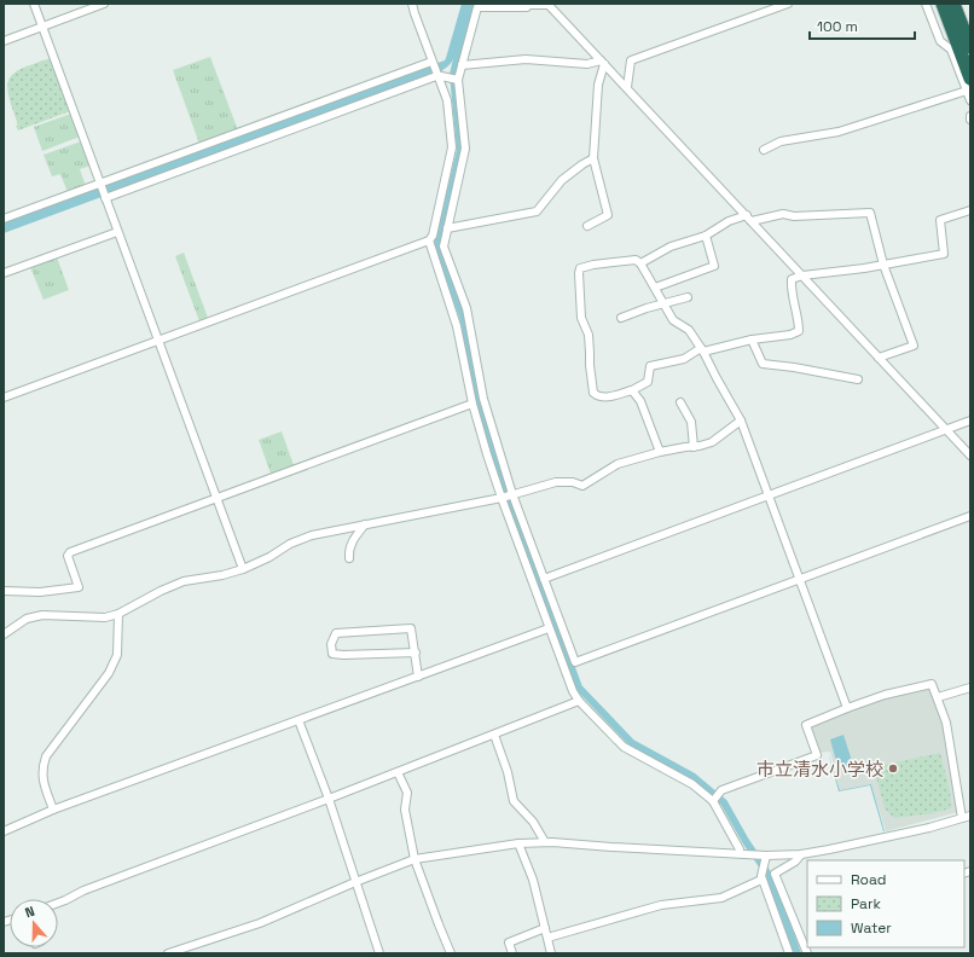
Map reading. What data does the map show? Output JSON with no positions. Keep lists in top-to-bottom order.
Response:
{
  "places": ["市立清水小学校"],
  "legend": ["Road", "Park", "Water"],
  "scale_bar": "100 m",
  "north": "top"
}
